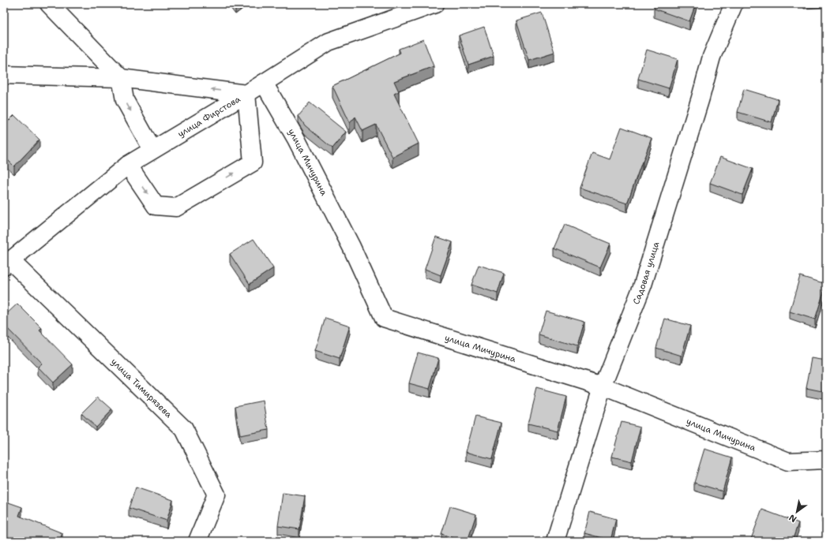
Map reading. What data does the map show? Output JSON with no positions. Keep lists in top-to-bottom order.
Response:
{
  "streets": {
    "street": [
      "улица Фирстова",
      "улица Мичурина",
      "Садовая улица",
      "улица Тимирязева"
    ]
  },
  "crossings": [
    ["улица Фирстова", "улица Мичурина"],
    ["улица Фирстова", "улица Тимирязева"],
    ["улица Мичурина", "Садовая улица"]
  ],
  "north": "bottom left"
}
